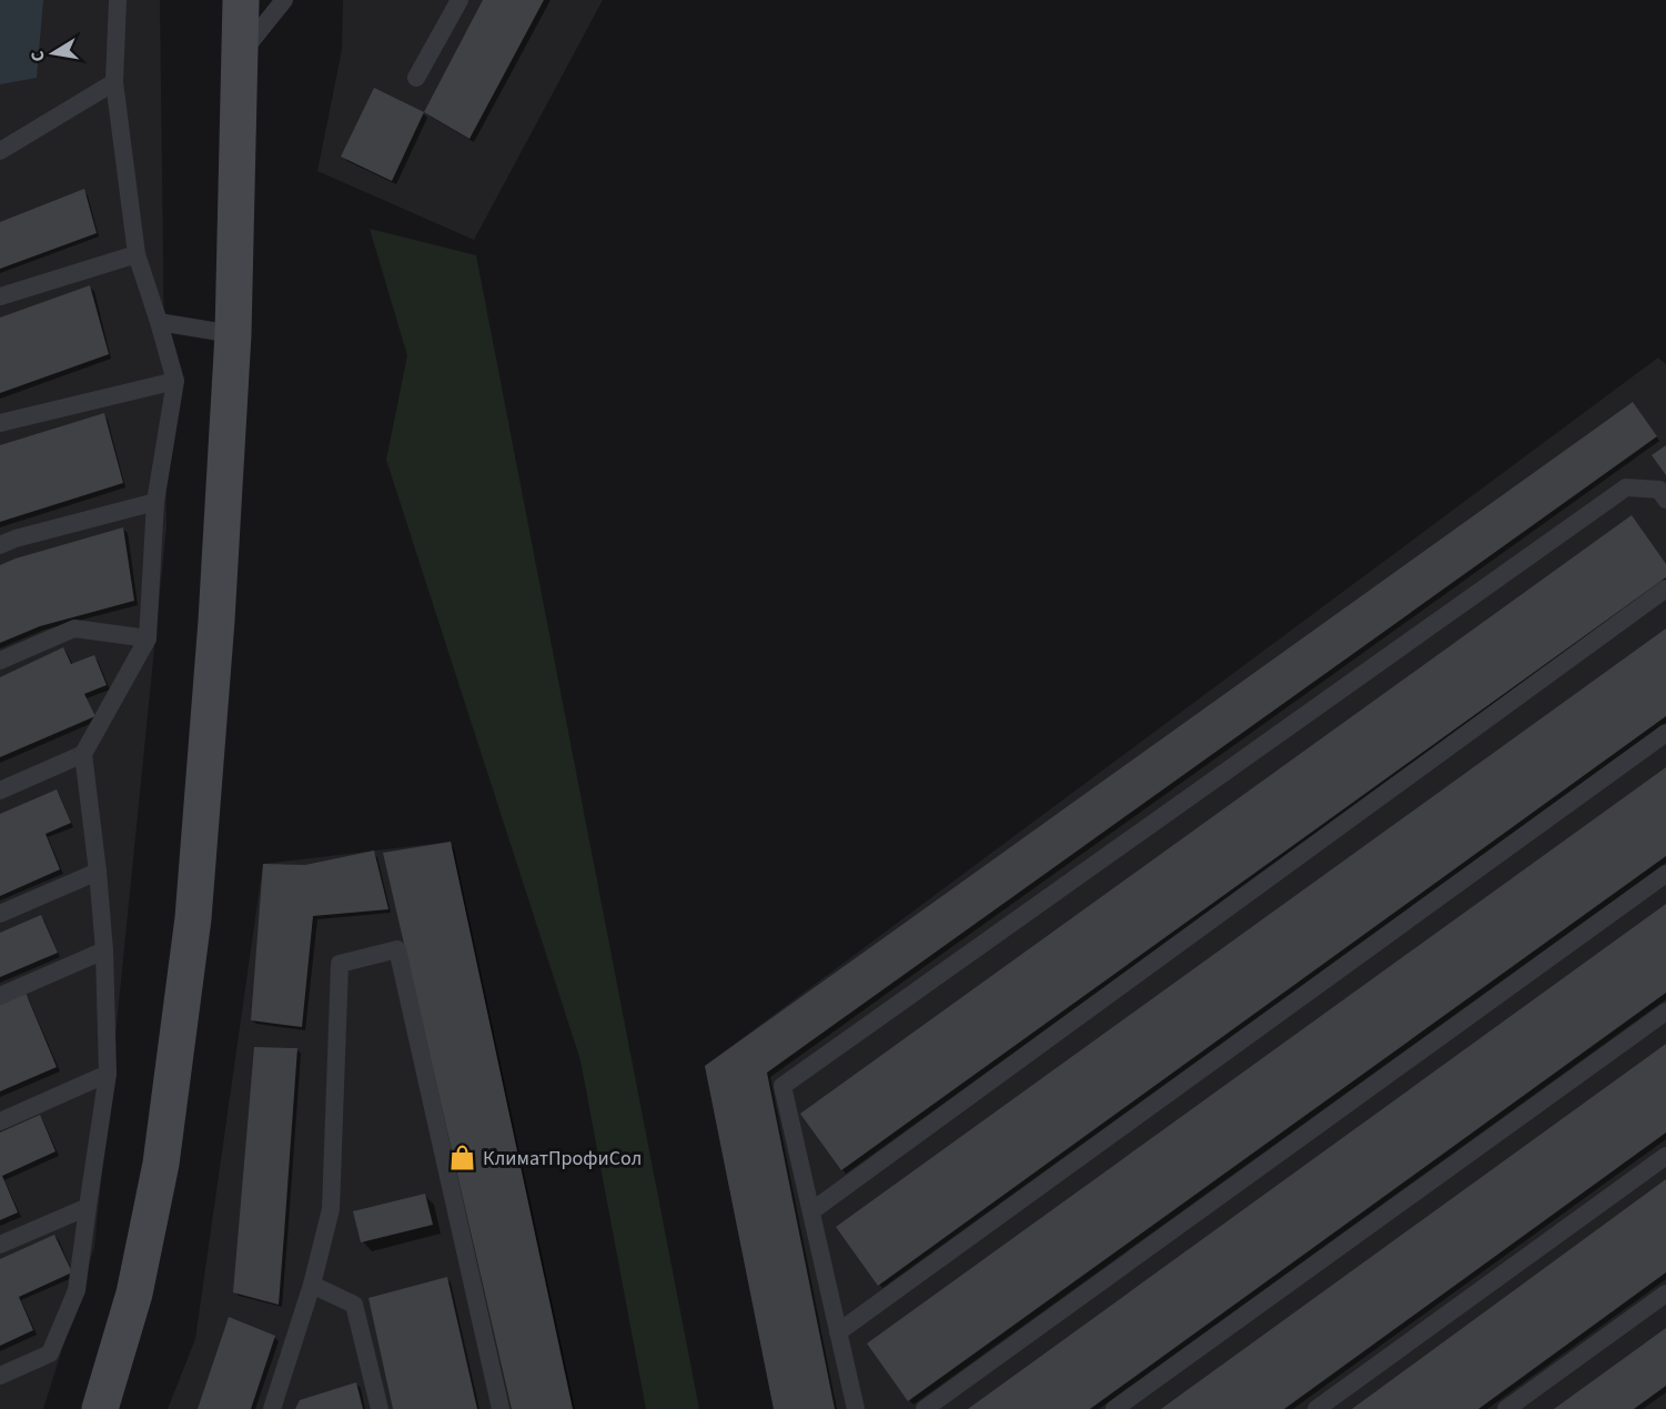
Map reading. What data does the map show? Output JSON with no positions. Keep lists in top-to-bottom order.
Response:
{
  "places": {
    "shop": ["КлиматПрофиСол"]
  },
  "north": "left"
}
